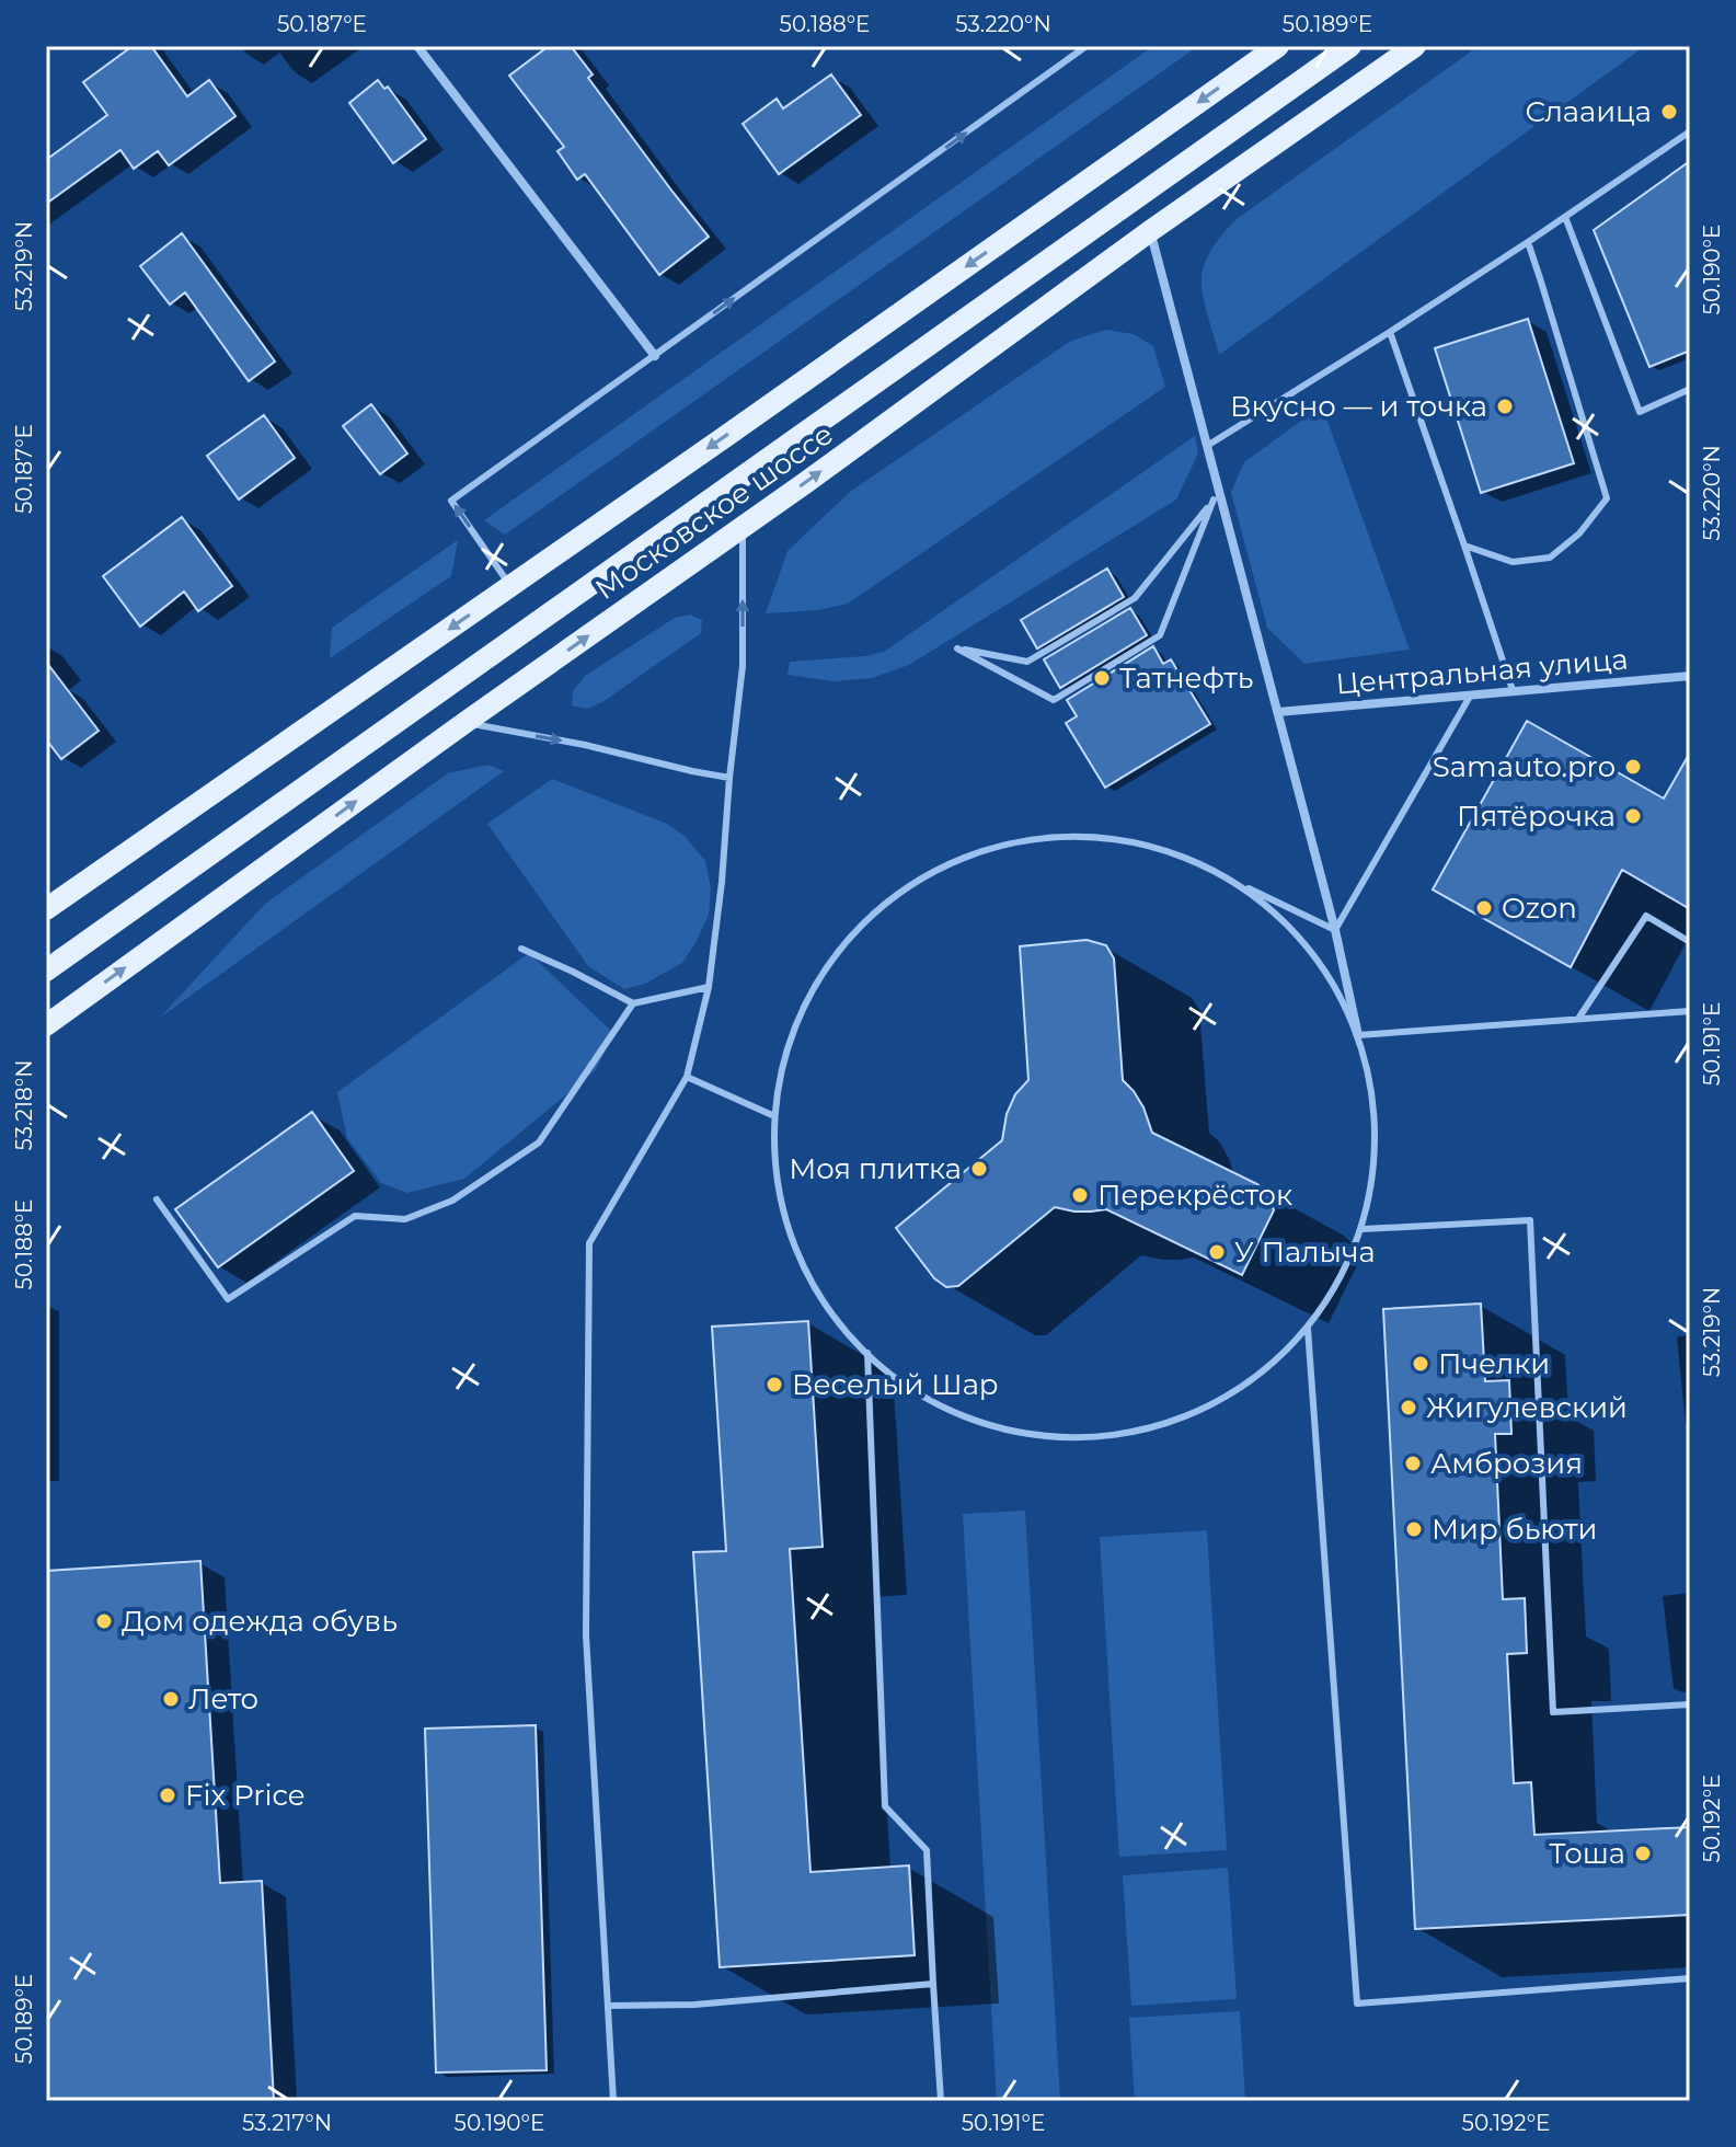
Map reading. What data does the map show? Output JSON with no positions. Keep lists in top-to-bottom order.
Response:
{
  "streets": {
    "main road": ["Московское шоссе"],
    "street": ["Центральная улица"]
  },
  "places": [
    "Слааица",
    "Вкусно — и точка",
    "Татнефть",
    "Samauto.pro",
    "Пятёрочка",
    "Ozon",
    "Моя плитка",
    "Перекрёсток",
    "У Палыча",
    "Пчелки",
    "Веселый Шар",
    "Жигулевский",
    "Амброзия",
    "Мир бьюти",
    "Дом одежда обувь",
    "Лето",
    "Fix Price",
    "Тоша"
  ],
  "coordinates": [
    "50.187°E",
    "50.188°E",
    "53.220°N",
    "50.189°E",
    "53.219°N",
    "50.190°E",
    "50.191°E",
    "53.218°N",
    "50.192°E",
    "53.217°N"
  ]
}
